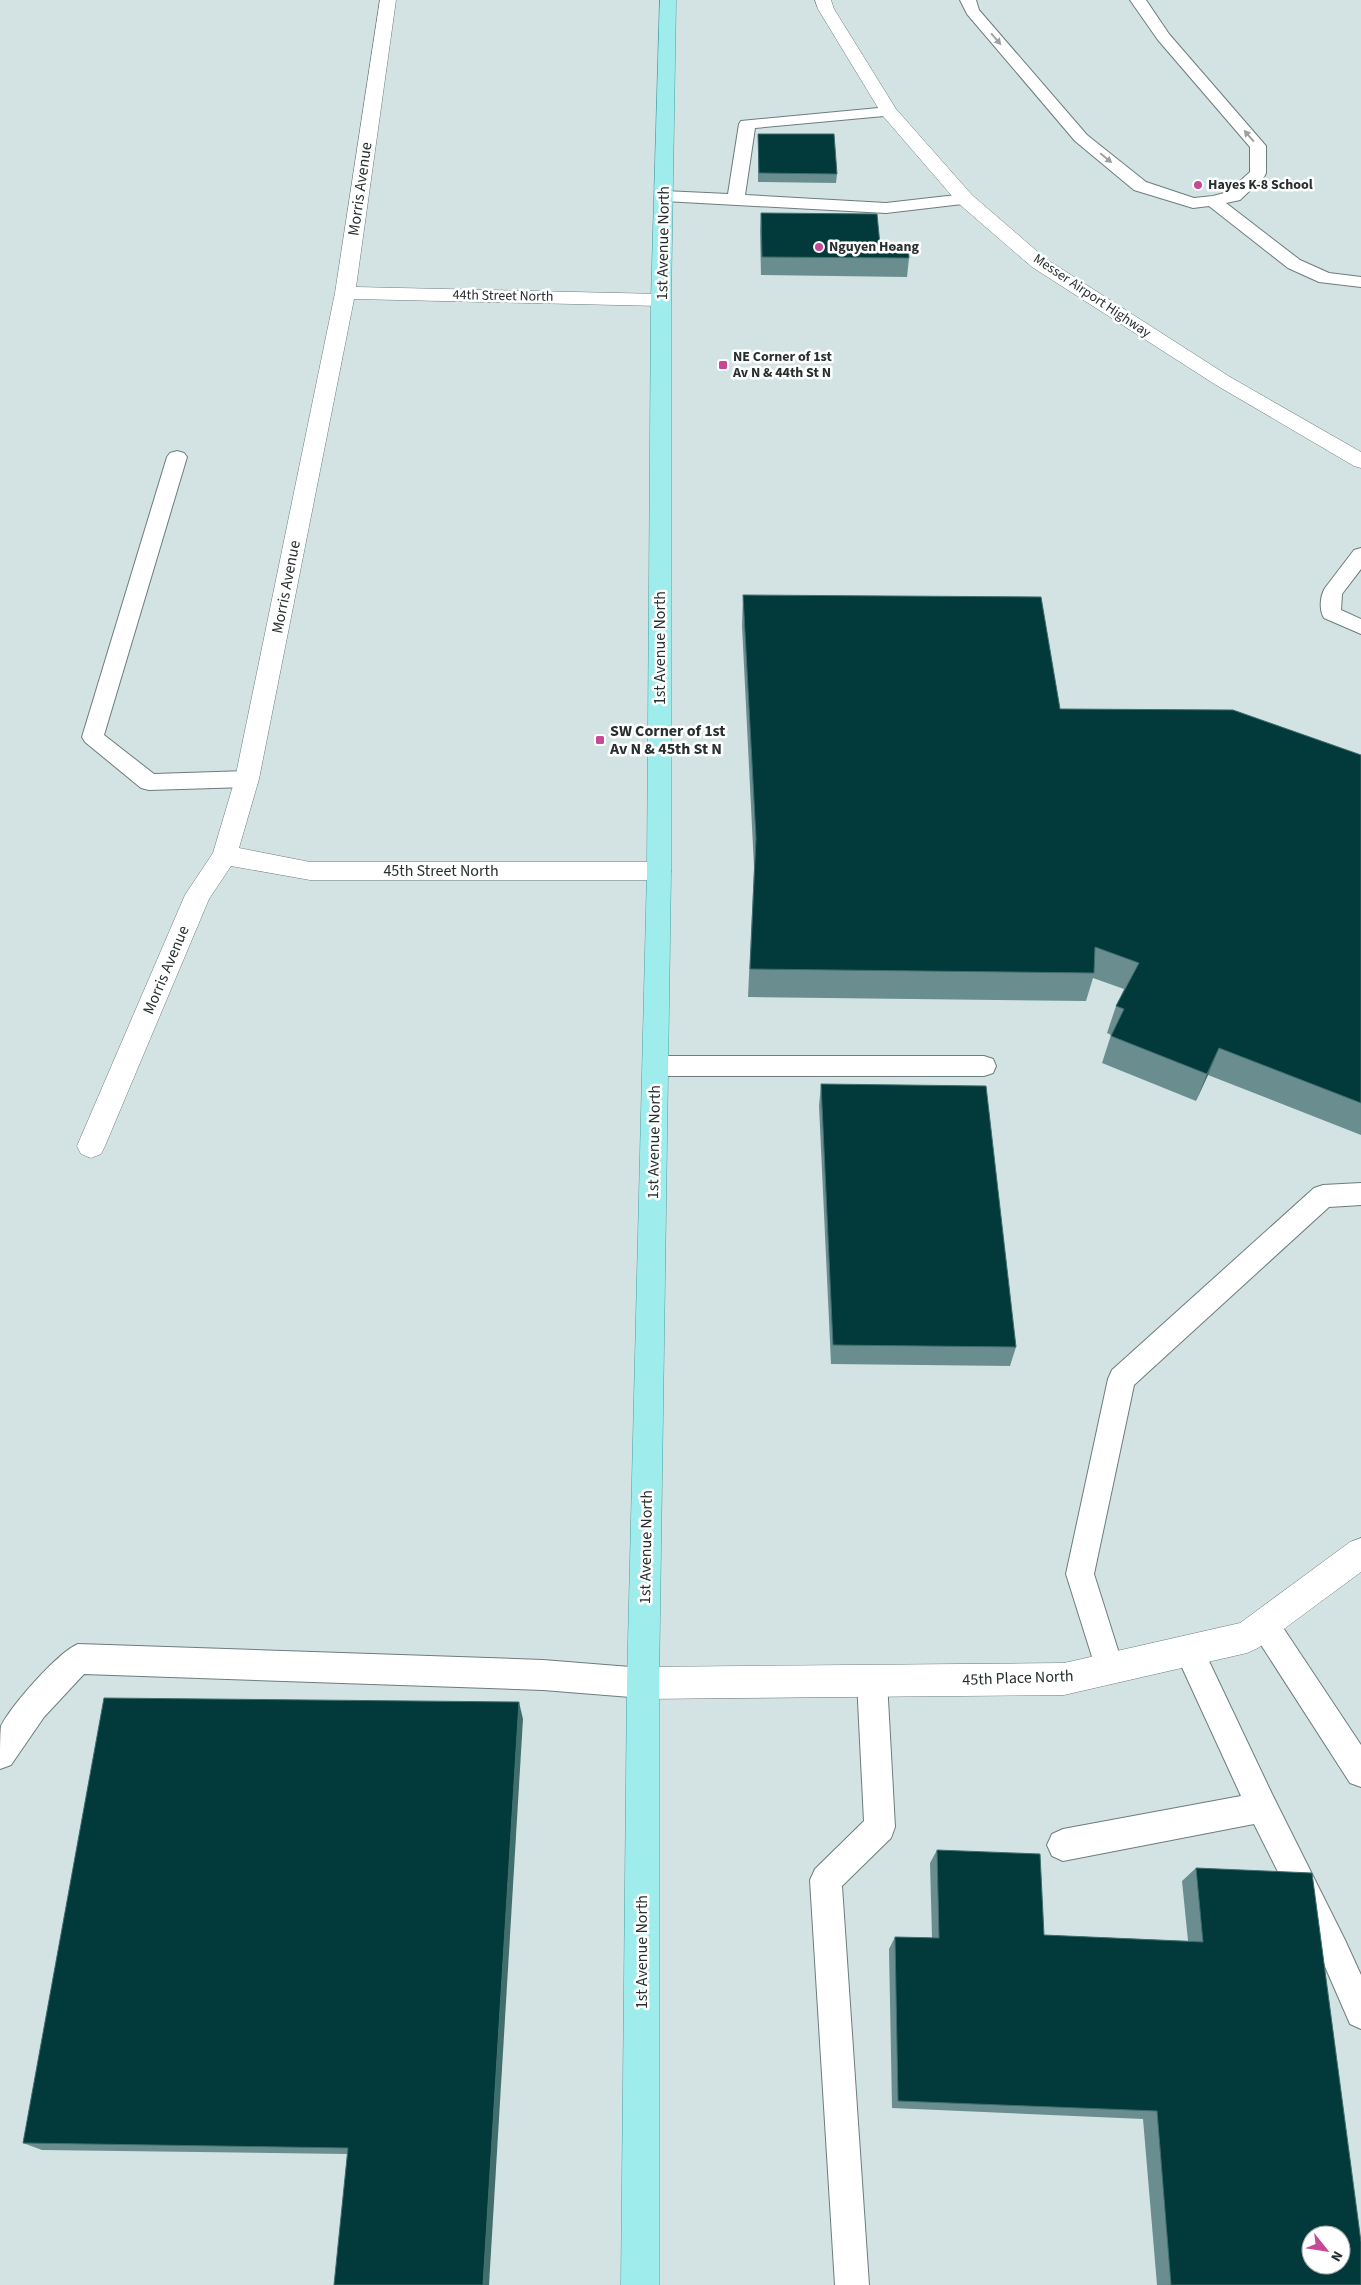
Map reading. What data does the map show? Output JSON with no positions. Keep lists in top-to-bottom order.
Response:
{
  "streets": {
    "main road": ["1st Avenue North"],
    "street": [
      "Morris Avenue",
      "44th Street North",
      "Messer Airport Highway",
      "45th Street North",
      "45th Place North"
    ]
  },
  "crossings": [
    ["Morris Avenue", "44th Street North"],
    ["Morris Avenue", "45th Street North"],
    ["1st Avenue North", "44th Street North"],
    ["1st Avenue North", "45th Street North"],
    ["1st Avenue North", "45th Place North"]
  ],
  "places": {
    "other": ["Hayes K-8 School", "Nguyen Hoang"],
    "transit": ["NE Corner of 1st Av N & 44th St N", "SW Corner of 1st Av N & 45th St N"]
  },
  "north": "bottom right"
}
